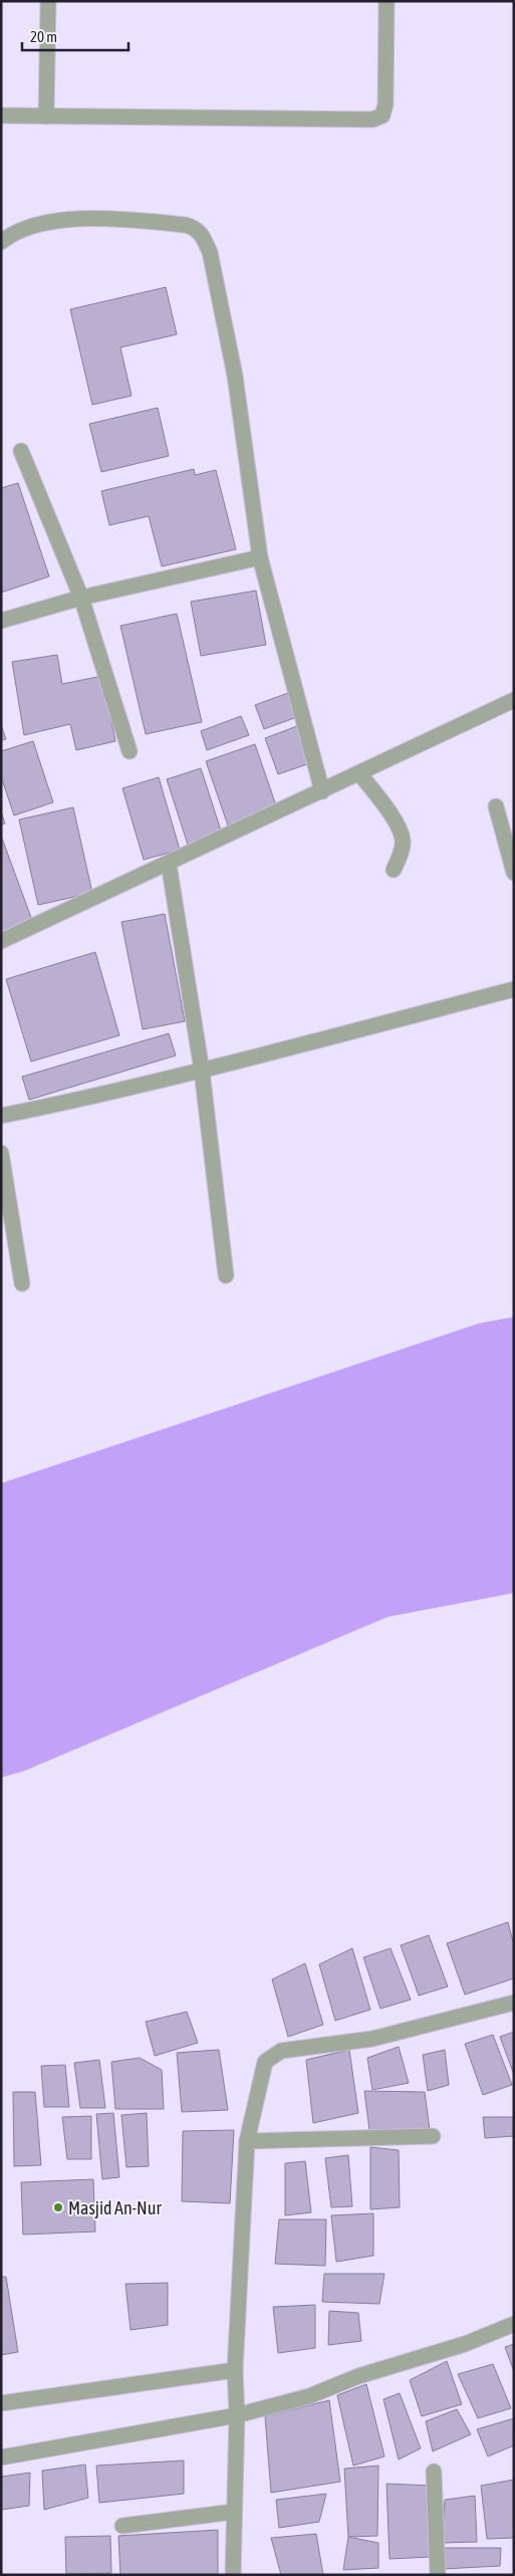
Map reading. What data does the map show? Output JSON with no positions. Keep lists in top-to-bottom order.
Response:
{
  "places": ["Masjid An-Nur"],
  "scale_bar": "20 m"
}
